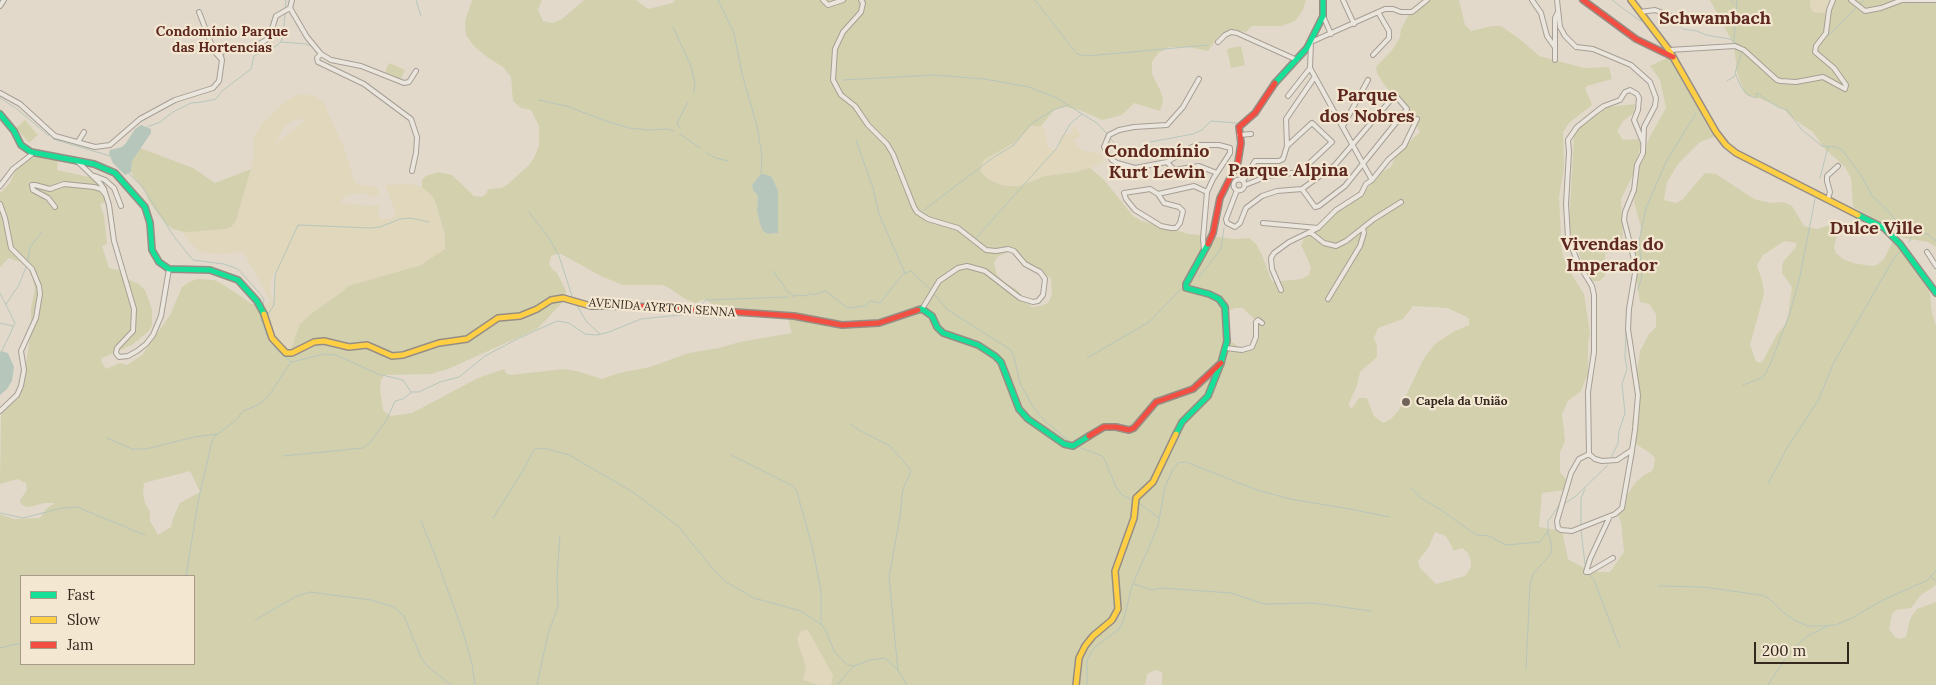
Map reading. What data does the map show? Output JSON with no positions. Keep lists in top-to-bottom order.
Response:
{
  "streets": {
    "street": ["AVENIDA AYRTON SENNA"]
  },
  "districts": [
    "Schwambach",
    "Condomínio Parque das Hortencias",
    "Parque dos Nobres",
    "Condomínio Kurt Lewin",
    "Parque Alpina",
    "Dulce Ville",
    "Vivendas do Imperador"
  ],
  "places": ["Capela da União"],
  "legend": ["Fast", "Slow", "Jam"],
  "scale_bar": "200 m"
}
